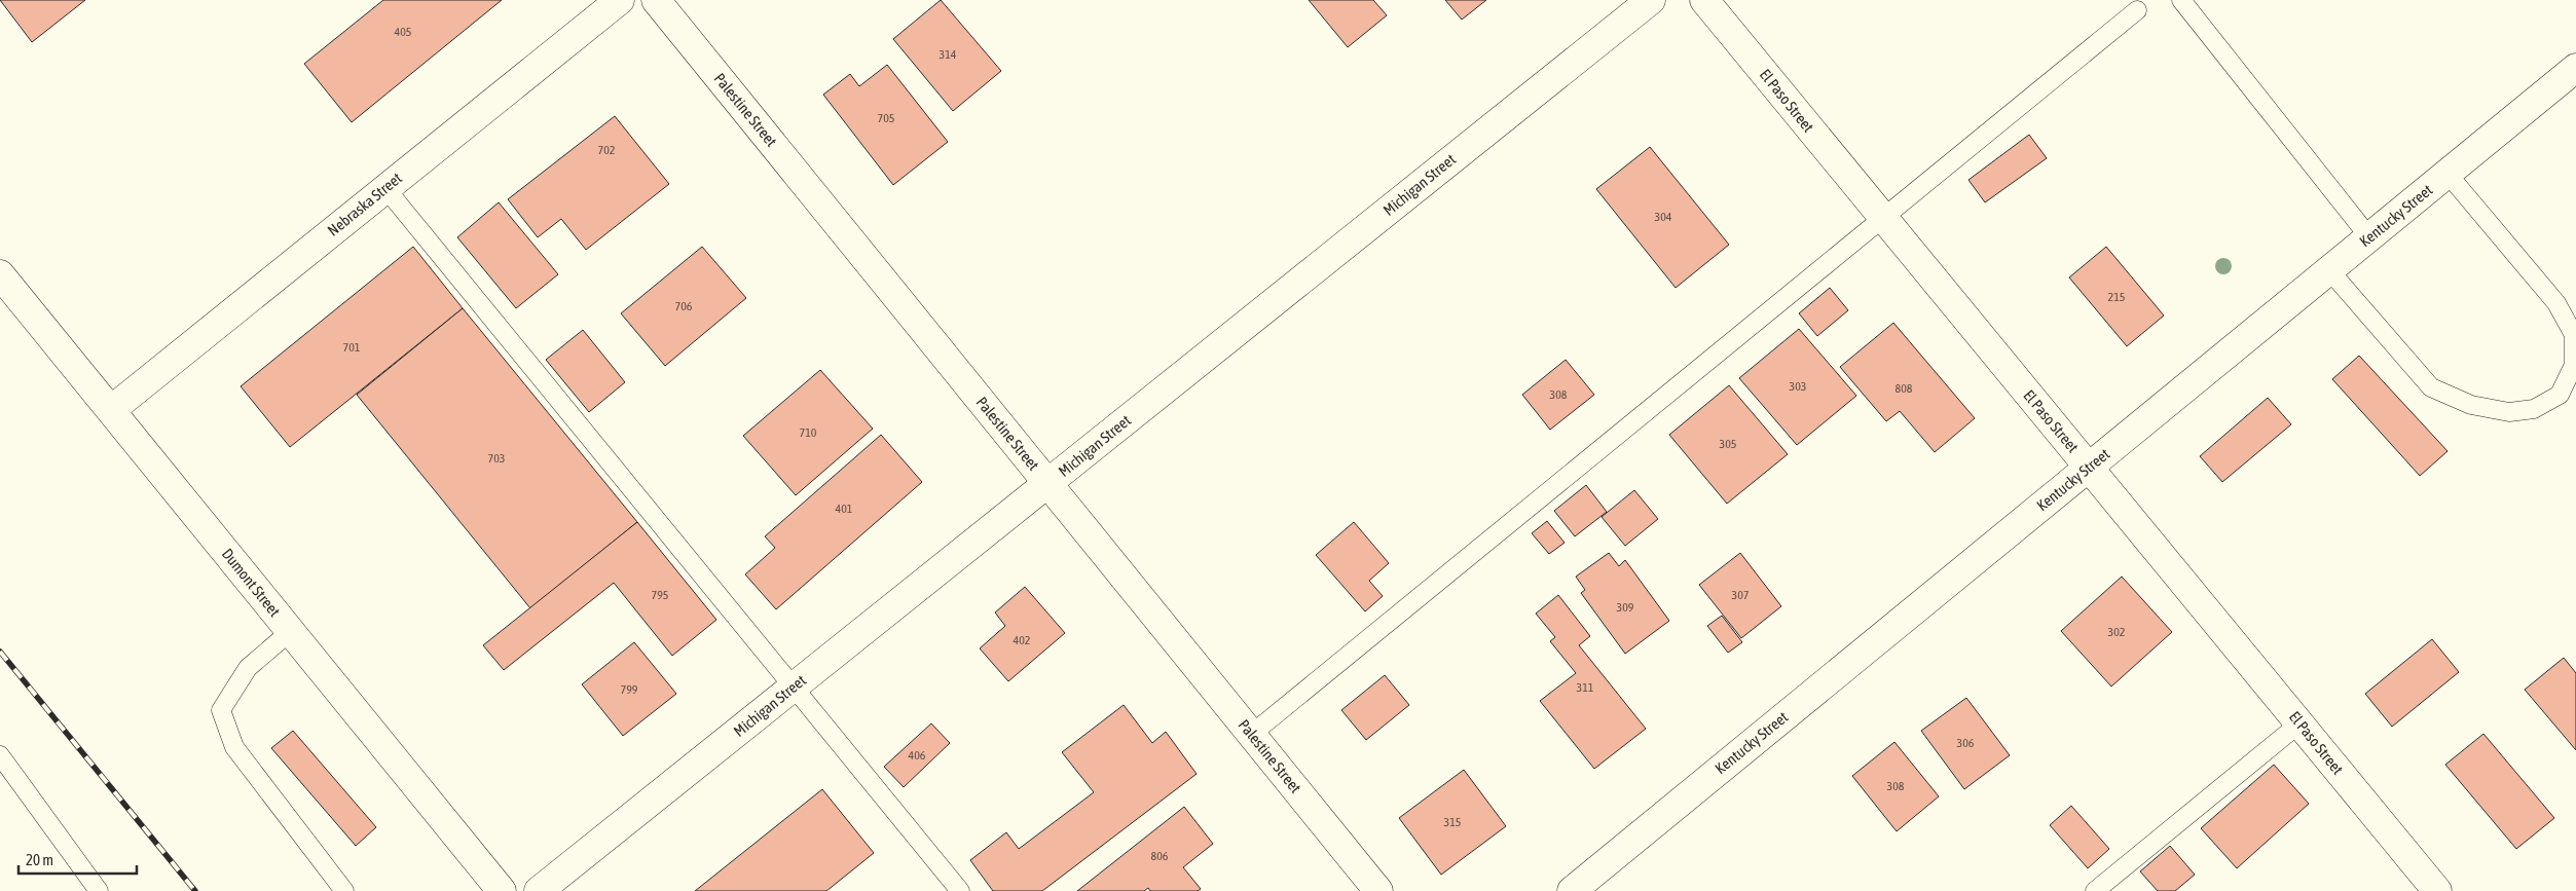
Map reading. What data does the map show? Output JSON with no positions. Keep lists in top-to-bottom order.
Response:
{
  "streets": {
    "street": [
      "El Paso Street",
      "Palestine Street",
      "Michigan Street",
      "Nebraska Street",
      "Kentucky Street",
      "Dumont Street"
    ]
  },
  "crossings": [
    ["El Paso Street", "Kentucky Street"],
    ["Palestine Street", "Michigan Street"],
    ["Nebraska Street", "Dumont Street"]
  ],
  "house_numbers": [
    "405",
    "314",
    "705",
    "702",
    "304",
    "215",
    "706",
    "701",
    "303",
    "808",
    "308",
    "710",
    "305",
    "703",
    "401",
    "795",
    "307",
    "309",
    "302",
    "402",
    "311",
    "799",
    "306",
    "406",
    "308",
    "315",
    "806"
  ],
  "scale_bar": "20 m"
}
